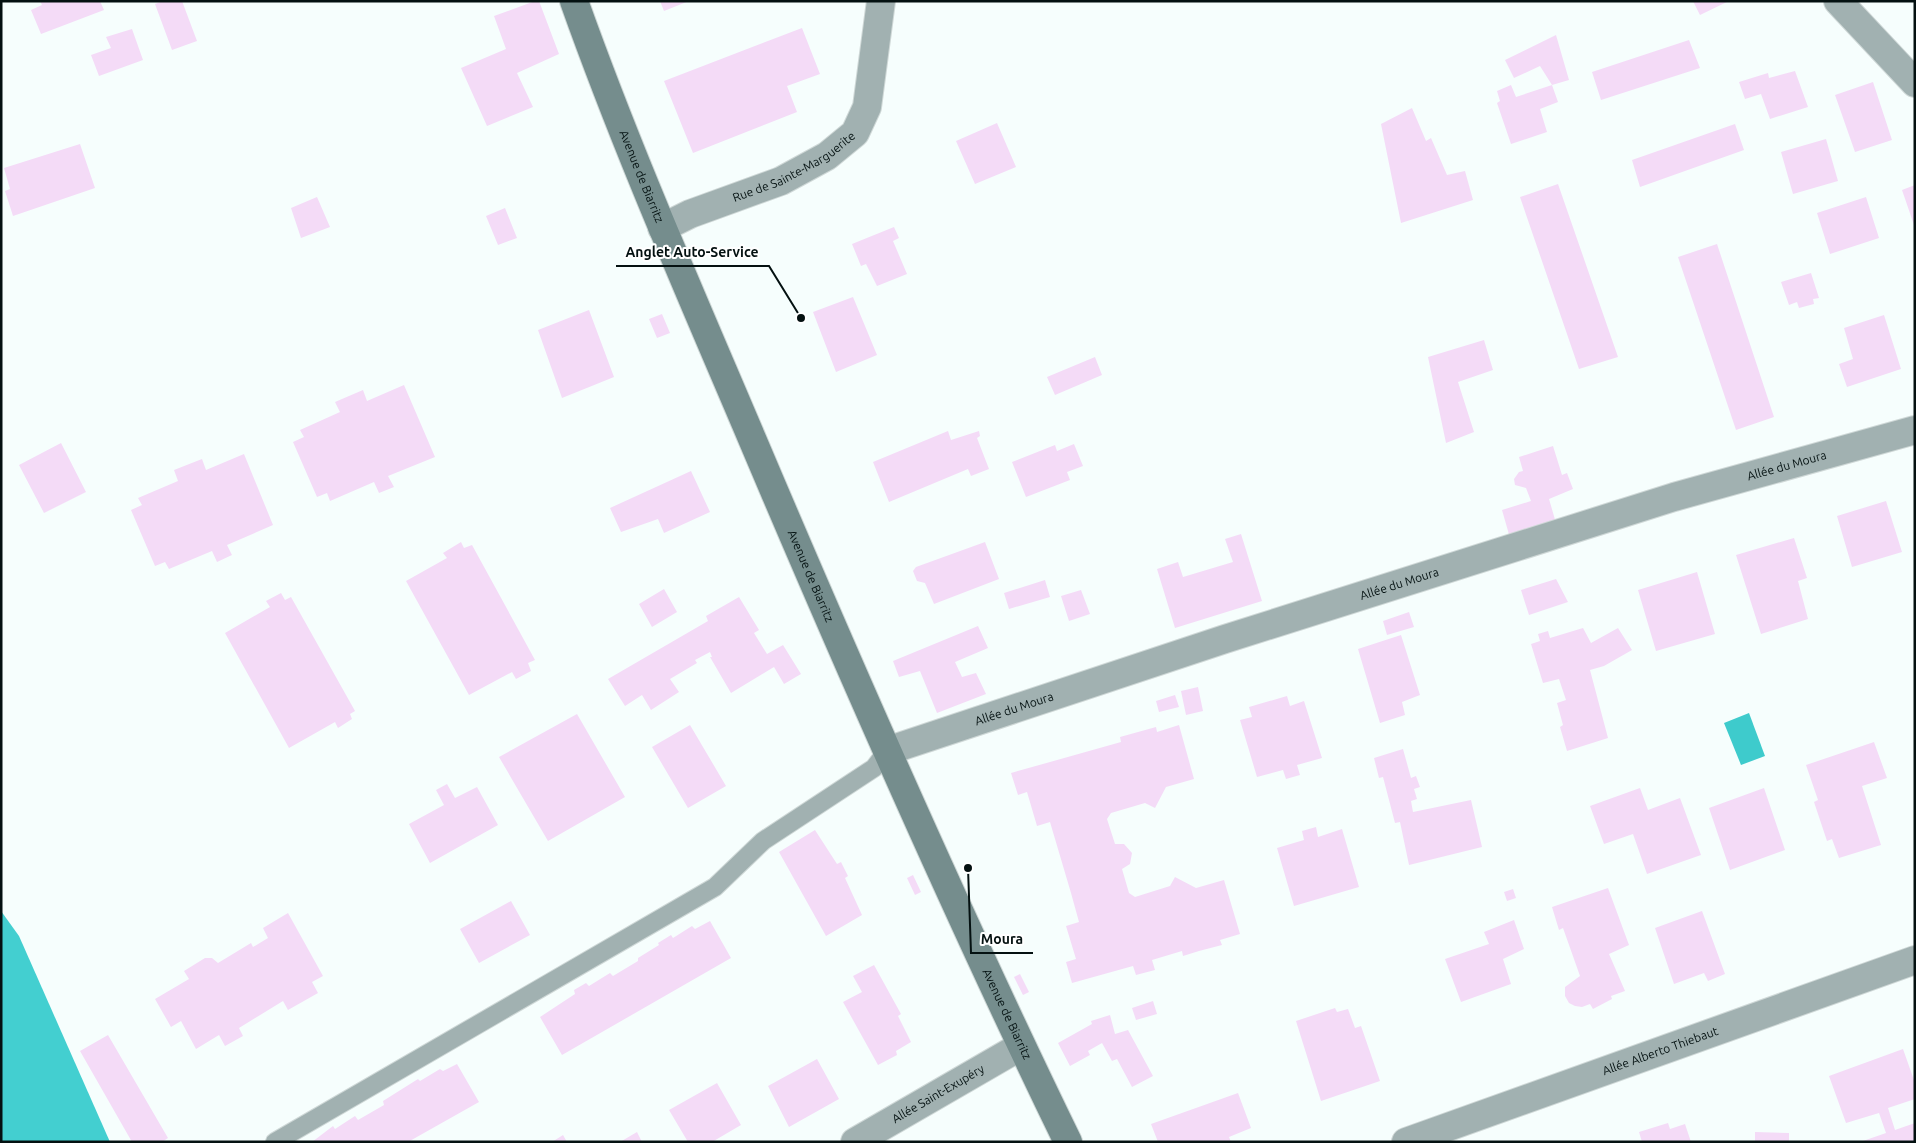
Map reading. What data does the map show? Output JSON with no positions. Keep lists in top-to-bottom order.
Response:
{
  "streets": {
    "main road": ["Avenue de Biarritz"],
    "street": [
      "Rue de Sainte-Marguerite",
      "Allée du Moura",
      "Allée Alberto Thiebaut",
      "Allée Saint-Exupéry"
    ]
  },
  "crossings": [
    ["Rue de Sainte-Marguerite", "Avenue de Biarritz"],
    ["Avenue de Biarritz", "Allée du Moura"],
    ["Avenue de Biarritz", "Allée Saint-Exupéry"]
  ],
  "places": ["Anglet Auto-Service", "Moura"]
}
